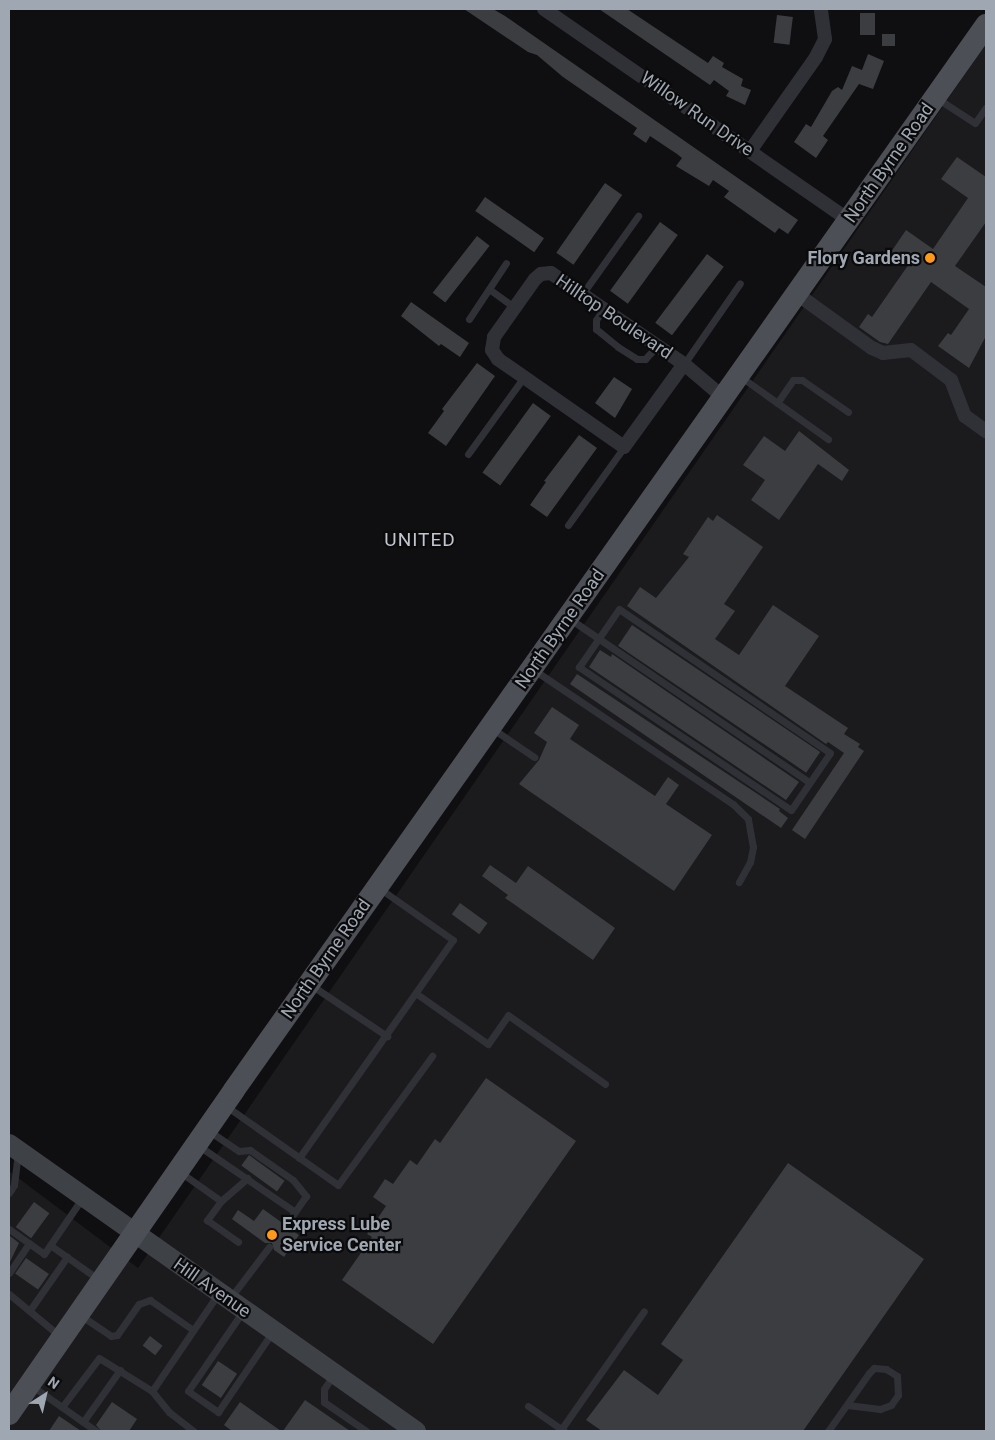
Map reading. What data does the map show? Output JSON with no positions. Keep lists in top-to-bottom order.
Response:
{
  "streets": {
    "main road": ["North Byrne Road", "Hill Avenue"],
    "street": ["Willow Run Drive", "Hilltop Boulevard"]
  },
  "crossings": [
    ["Willow Run Drive", "North Byrne Road"],
    ["North Byrne Road", "Hilltop Boulevard"],
    ["North Byrne Road", "Hill Avenue"]
  ],
  "districts": ["UNITED"],
  "places": ["Flory Gardens", "Express Lube Service Center"],
  "north": "top right"
}
